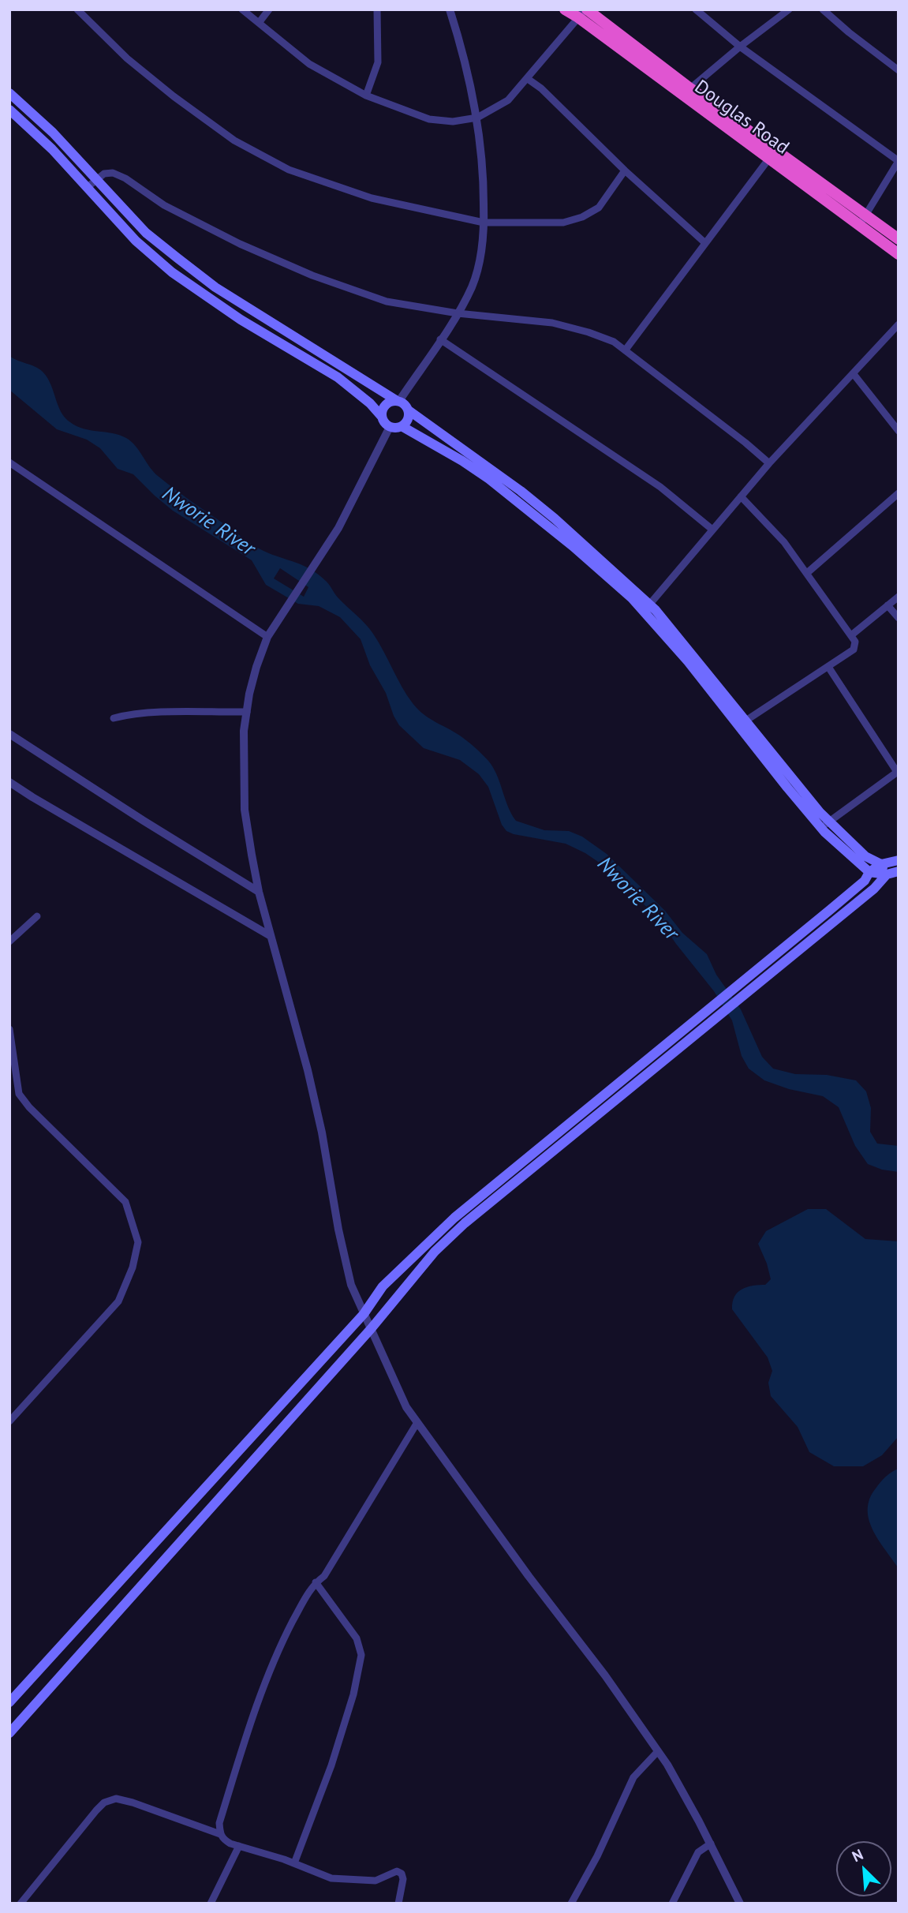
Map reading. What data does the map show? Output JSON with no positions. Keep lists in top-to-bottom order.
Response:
{
  "streets": {
    "highway": ["Douglas Road"]
  },
  "water": ["Nworie River"],
  "north": "top left"
}
